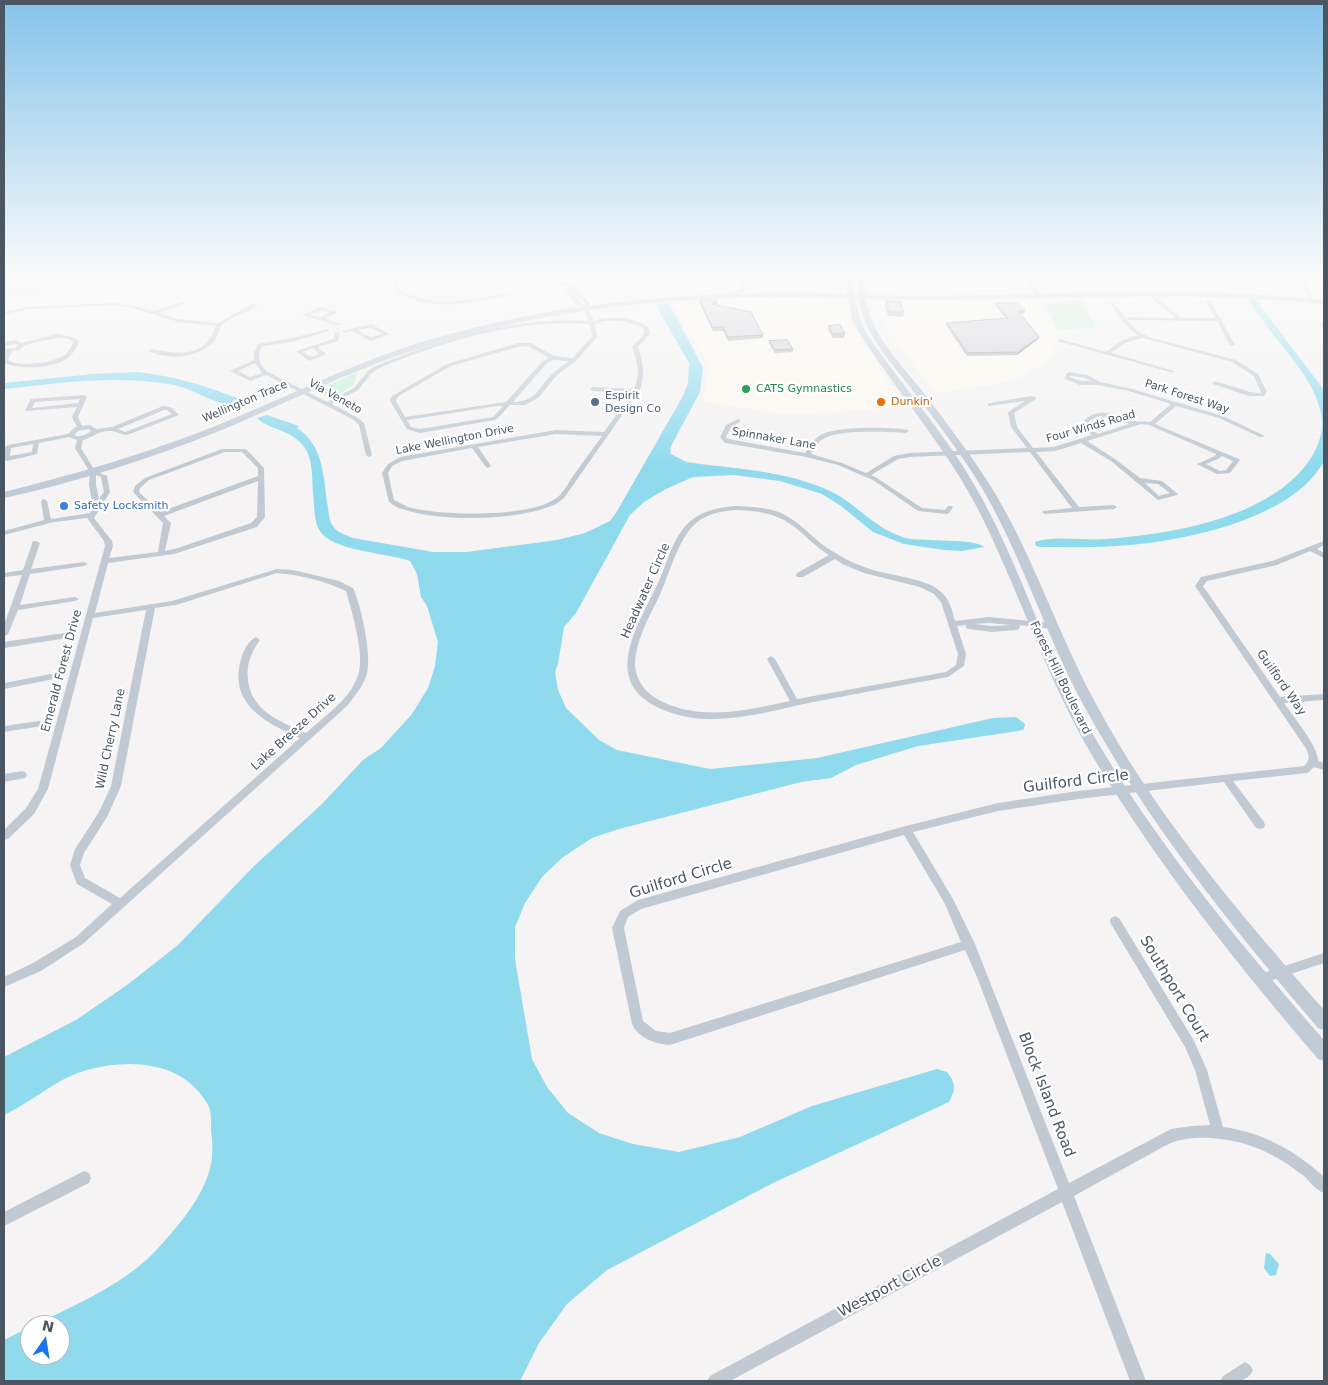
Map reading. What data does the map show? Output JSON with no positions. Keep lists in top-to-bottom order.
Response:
{
  "streets": {
    "main road": ["Wellington Trace", "Forest Hill Boulevard"],
    "street": [
      "Via Veneto",
      "Park Forest Way",
      "Four Winds Road",
      "Spinnaker Lane",
      "Lake Wellington Drive",
      "Headwater Circle",
      "Emerald Forest Drive",
      "Guilford Way",
      "Lake Breeze Drive",
      "Wild Cherry Lane",
      "Guilford Circle",
      "Southport Court",
      "Block Island Road",
      "Westport Circle"
    ]
  },
  "crossings": [
    ["Via Veneto", "Wellington Trace"],
    ["Park Forest Way", "Four Winds Road"],
    ["Four Winds Road", "Forest Hill Boulevard"],
    ["Emerald Forest Drive", "Lake Breeze Drive"],
    ["Forest Hill Boulevard", "Guilford Circle"],
    ["Lake Breeze Drive", "Wild Cherry Lane"],
    ["Guilford Circle", "Block Island Road"],
    ["Southport Court", "Westport Circle"],
    ["Block Island Road", "Westport Circle"]
  ],
  "places": [
    "CATS Gymnastics",
    "Espirit Design Co",
    "Dunkin'",
    "Safety Locksmith"
  ],
  "north": "top"
}
